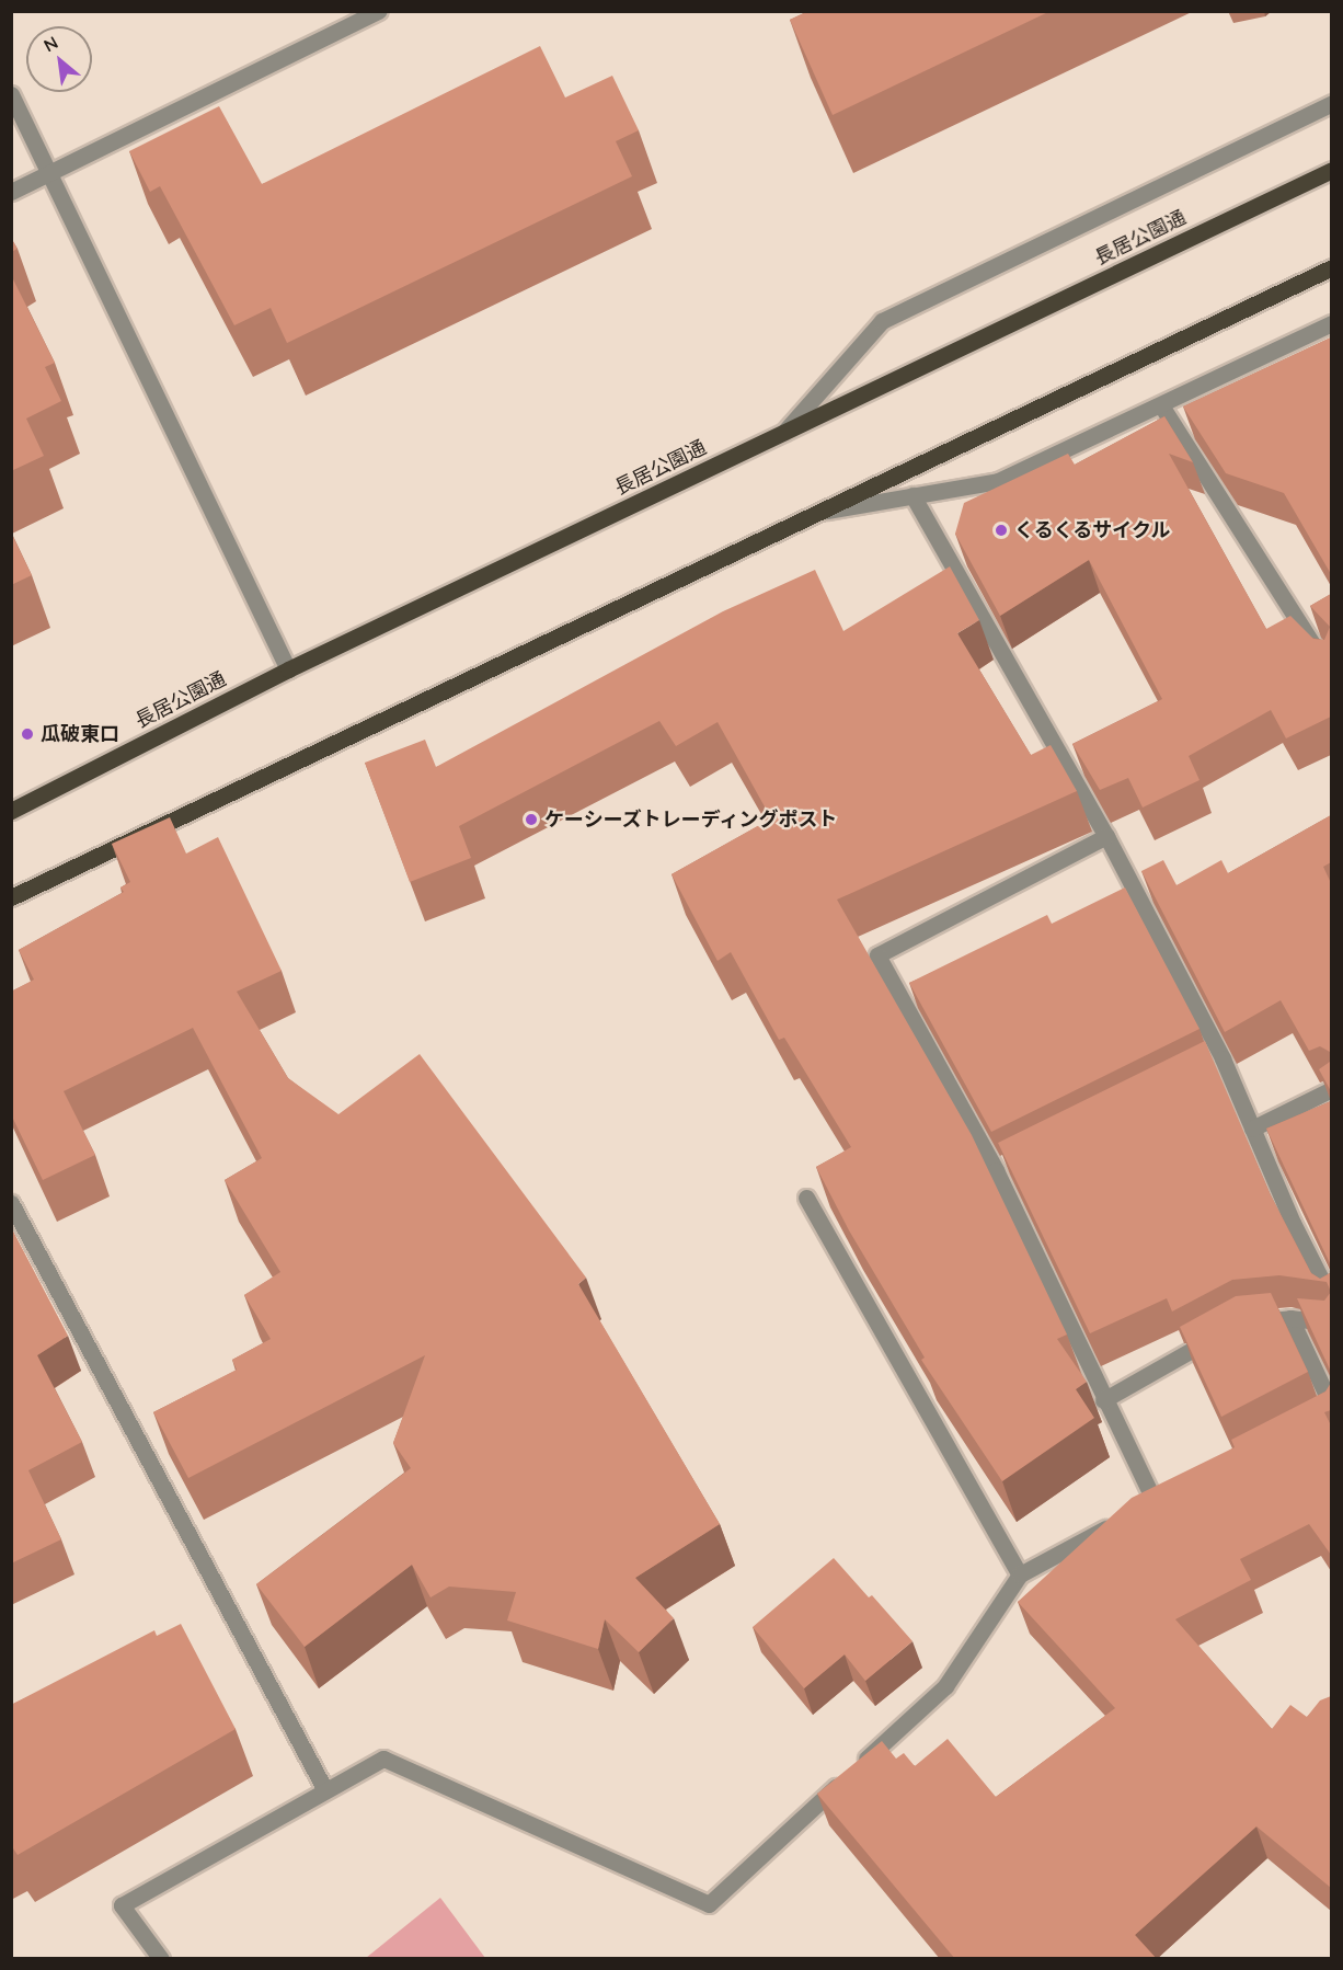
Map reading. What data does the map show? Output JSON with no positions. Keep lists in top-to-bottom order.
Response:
{
  "streets": {
    "main road": ["長居公園通"]
  },
  "places": ["くるくるサイクル", "瓜破東口", "ケーシーズトレーディングポスト"],
  "north": "top left"
}
